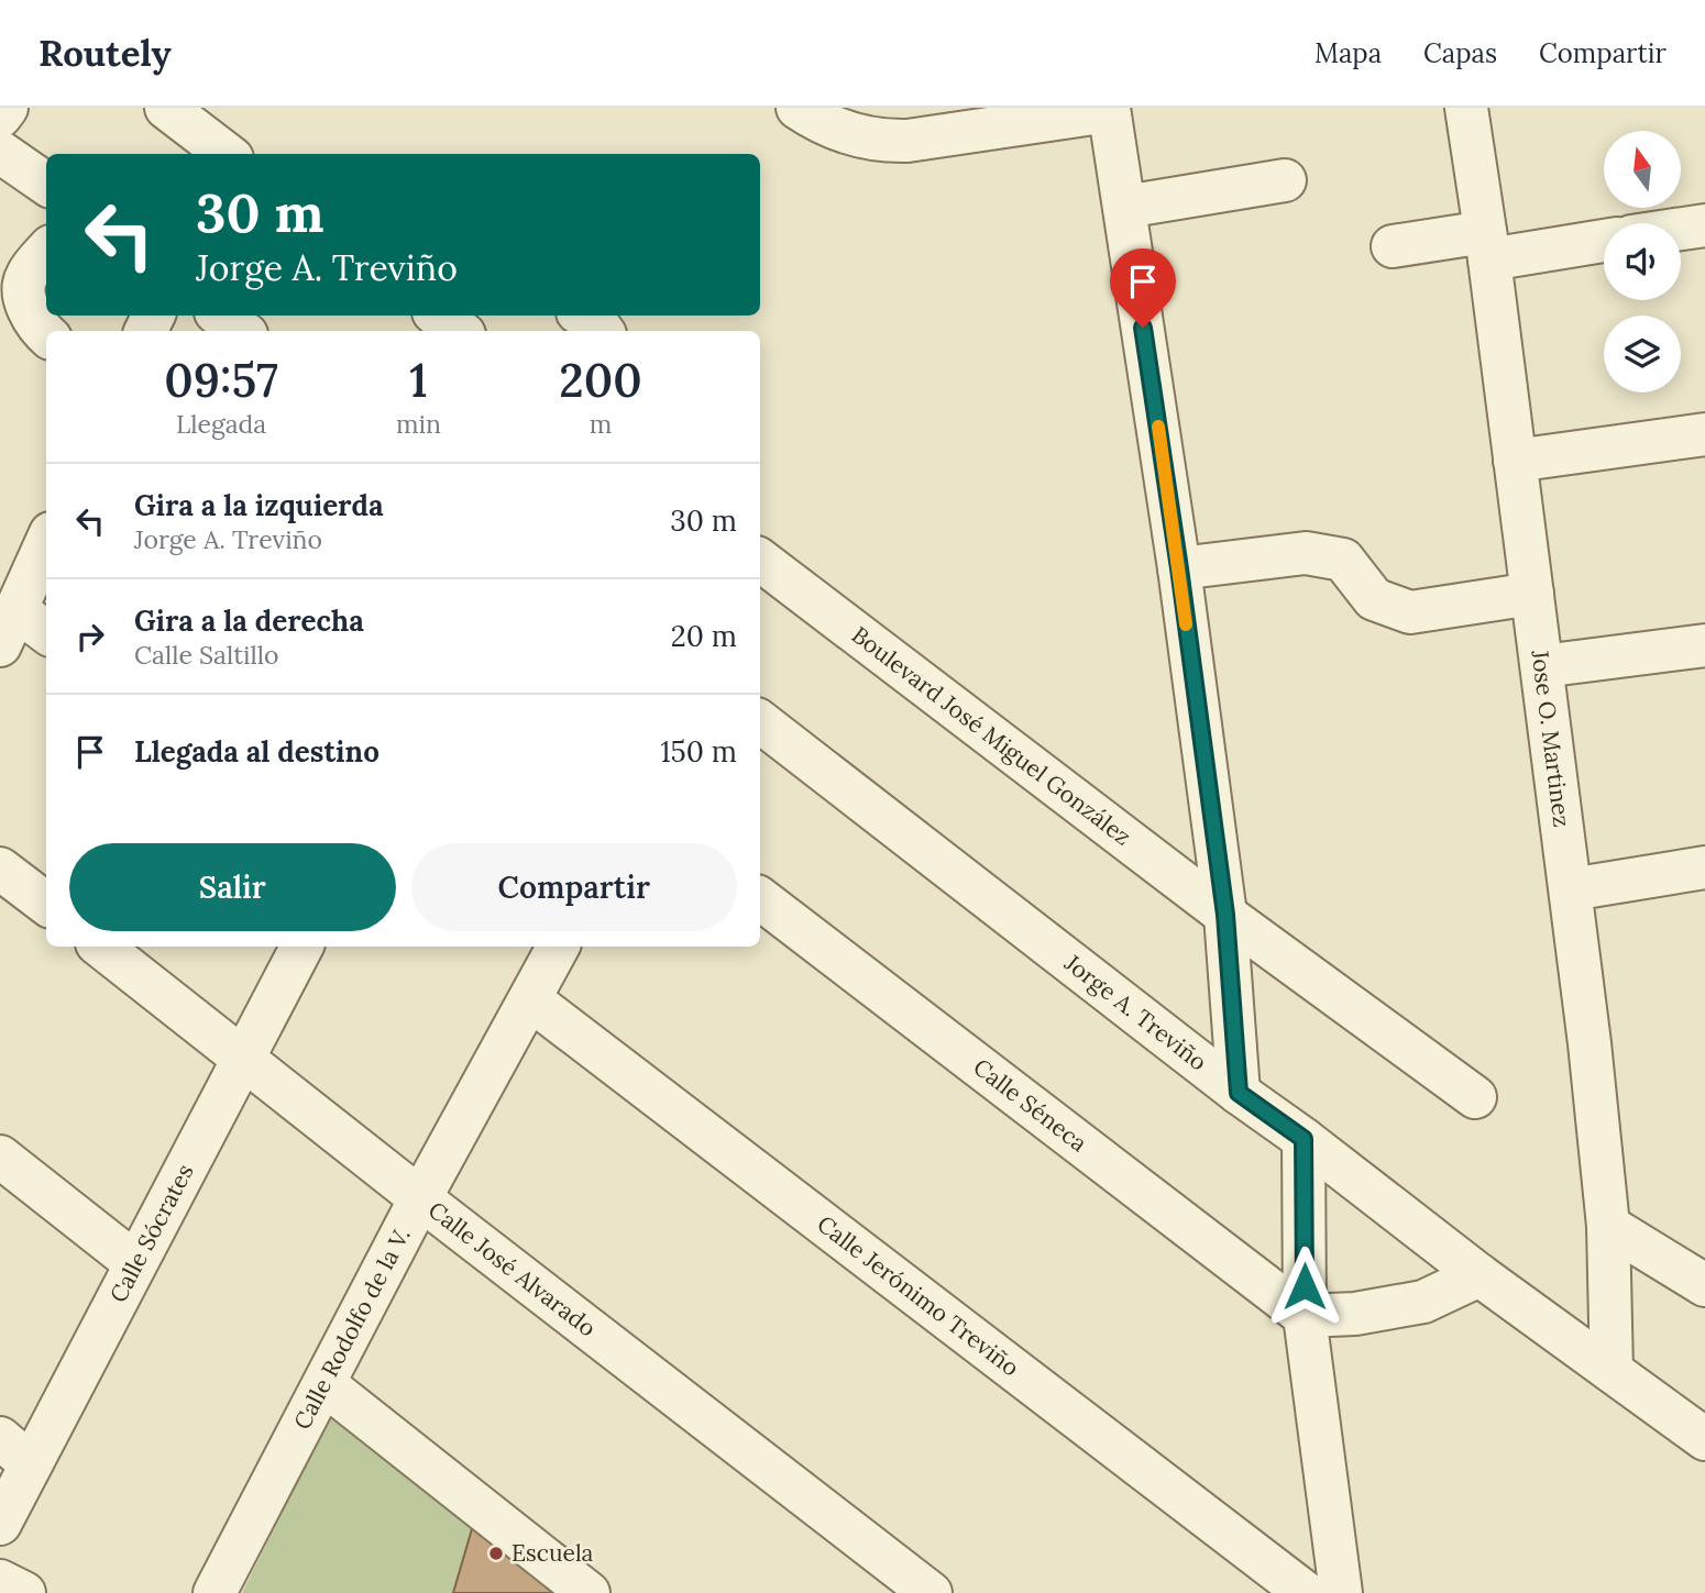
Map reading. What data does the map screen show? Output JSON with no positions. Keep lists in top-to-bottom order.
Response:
{
  "streets": {
    "street": [
      "Boulevard José Miguel González",
      "Jose O. Martinez",
      "Jorge A. Treviño",
      "Calle Séneca",
      "Calle Sócrates",
      "Calle José Alvarado",
      "Calle Jerónimo Treviño",
      "Calle Rodolfo de la V."
    ]
  },
  "crossings": [
    ["Jose O. Martinez", "Jorge A. Treviño"],
    ["Calle Sócrates", "Calle José Alvarado"],
    ["Calle José Alvarado", "Calle Rodolfo de la V."],
    ["Calle Jerónimo Treviño", "Calle Rodolfo de la V."]
  ],
  "places": ["Escuela"],
  "north": "top",
  "page": {
    "header": "Routely",
    "nav": ["Mapa", "Capas", "Compartir"],
    "turn": ["30 m", "Jorge A. Treviño"],
    "eta": [
      "09:57",
      "Llegada",
      "1",
      "min",
      "200",
      "m"
    ],
    "list": [
      {
        "name": "Gira a la izquierda",
        "note": "Jorge A. Treviño",
        "value": "30 m"
      },
      {
        "name": "Gira a la derecha",
        "note": "Calle Saltillo",
        "value": "20 m"
      },
      {
        "name": "Llegada al destino",
        "value": "150 m"
      }
    ],
    "buttons": ["Salir", "Compartir"]
  }
}
